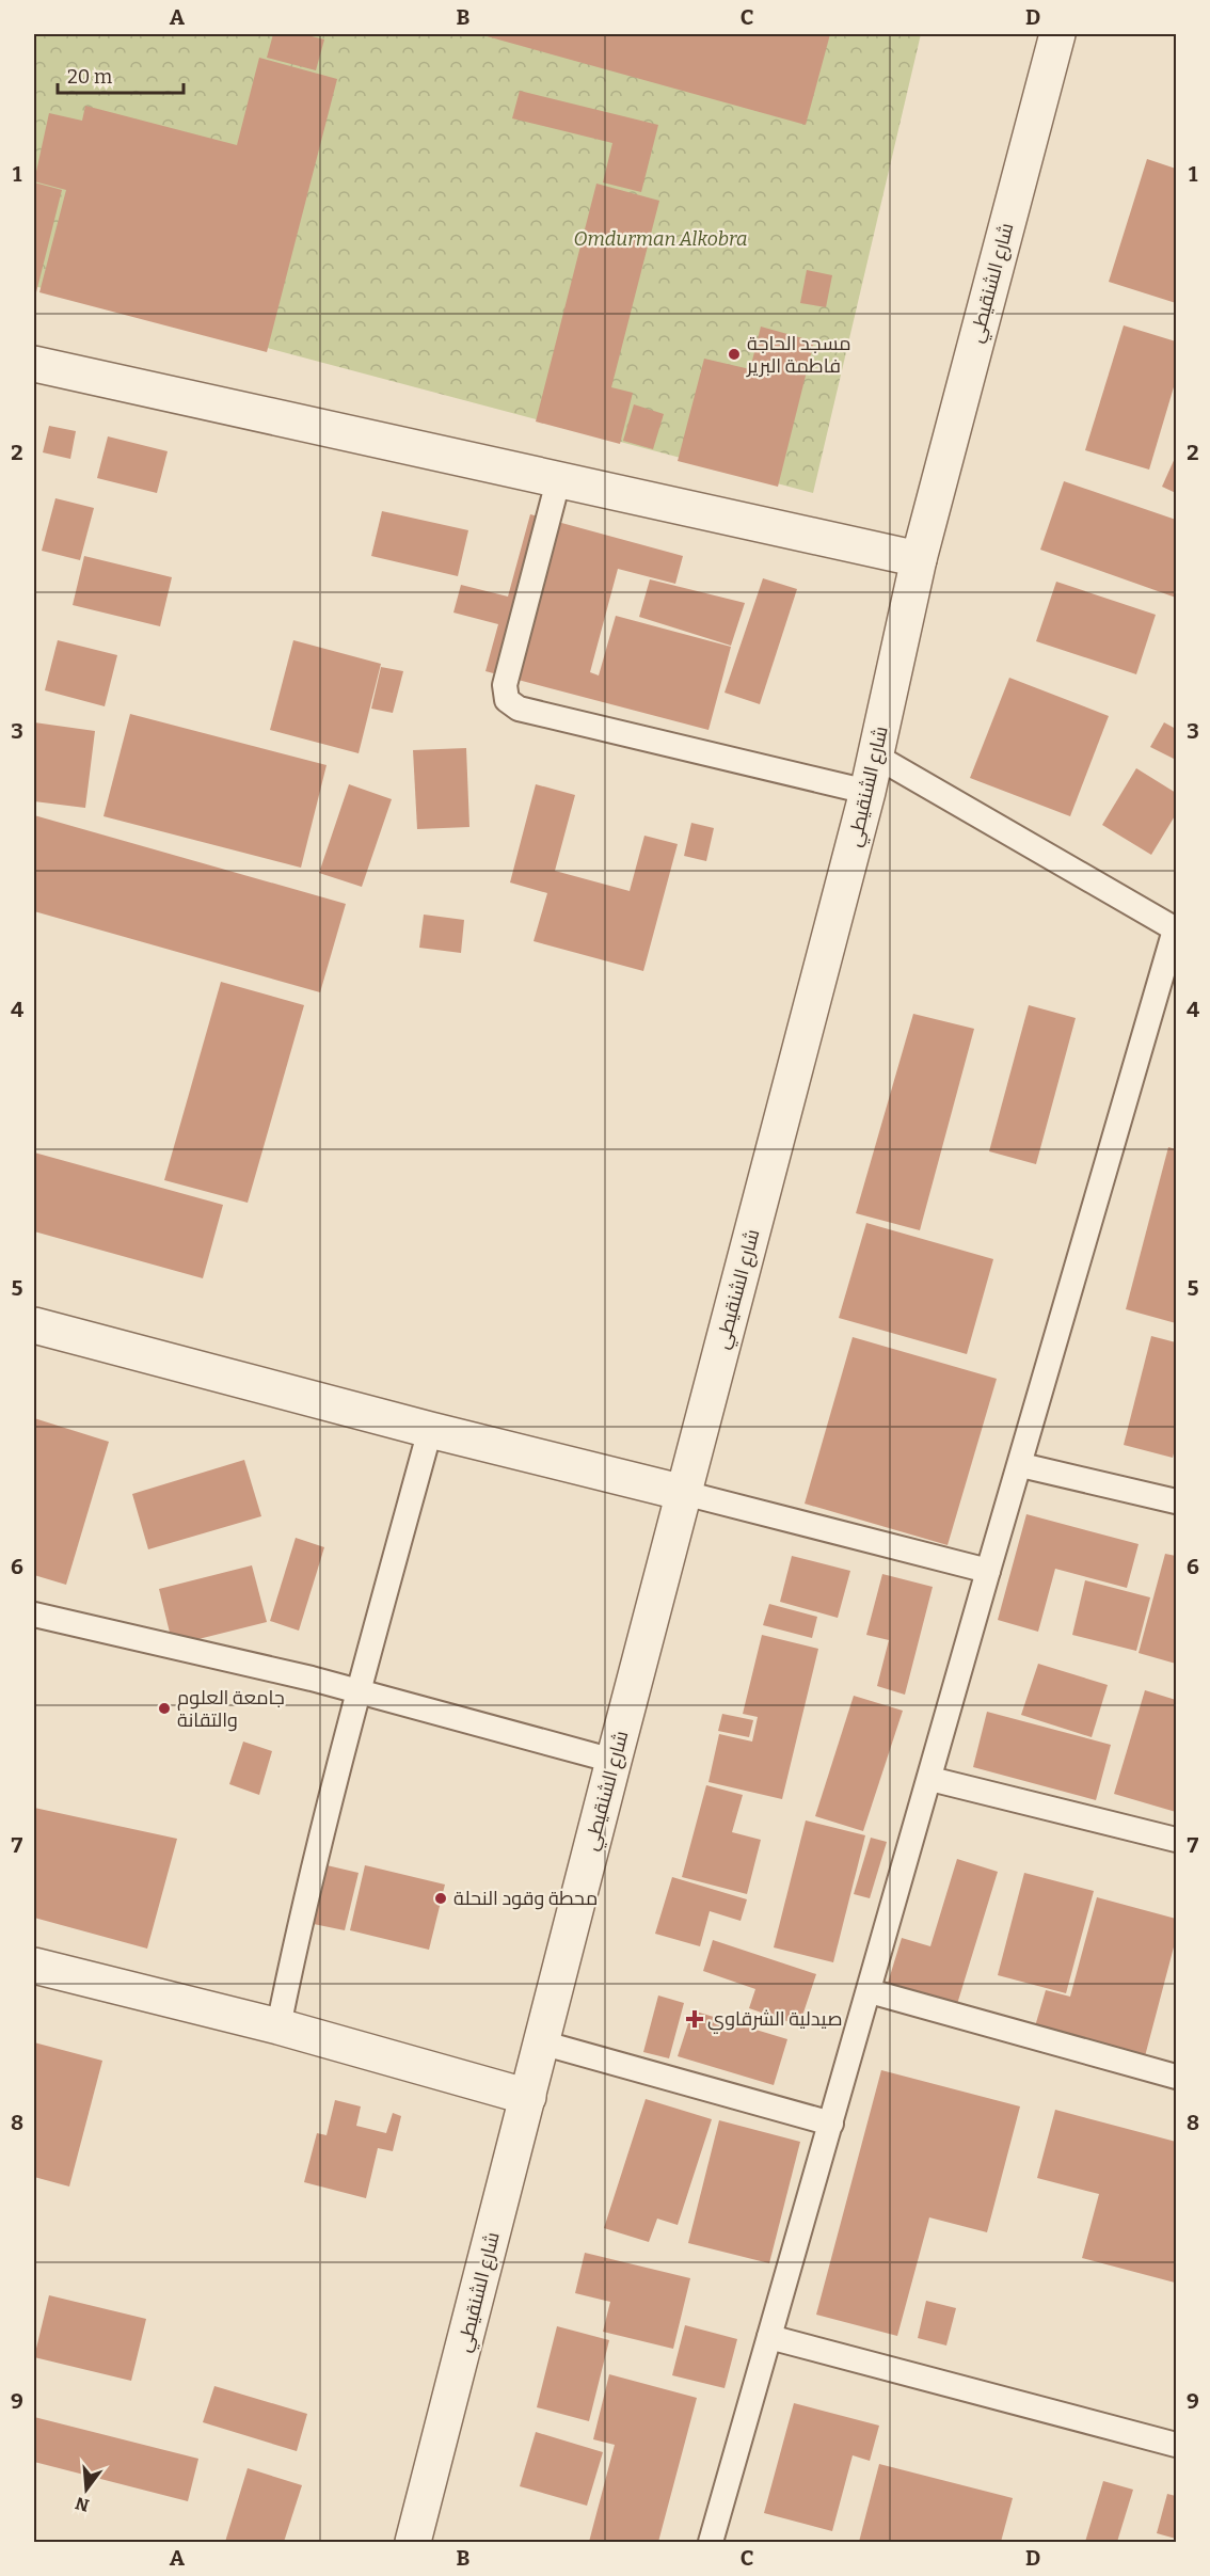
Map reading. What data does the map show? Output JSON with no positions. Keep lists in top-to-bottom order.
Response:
{
  "streets": {
    "street": ["شارع الشنقيطي"]
  },
  "parks": ["Omdurman Alkobra"],
  "places": {
    "other": ["مسجد الحاجة فاطمة البرير", "جامعة العلوم والتقانة", "محطة وقود النحلة"],
    "health": ["صيدلية الشرقاوي"]
  },
  "scale_bar": "20 m",
  "north": "bottom",
  "grid": {
    "columns": [
      "A",
      "B",
      "C",
      "D"
    ],
    "rows": [
      "1",
      "2",
      "3",
      "4",
      "5",
      "6",
      "7",
      "8",
      "9"
    ]
  }
}
